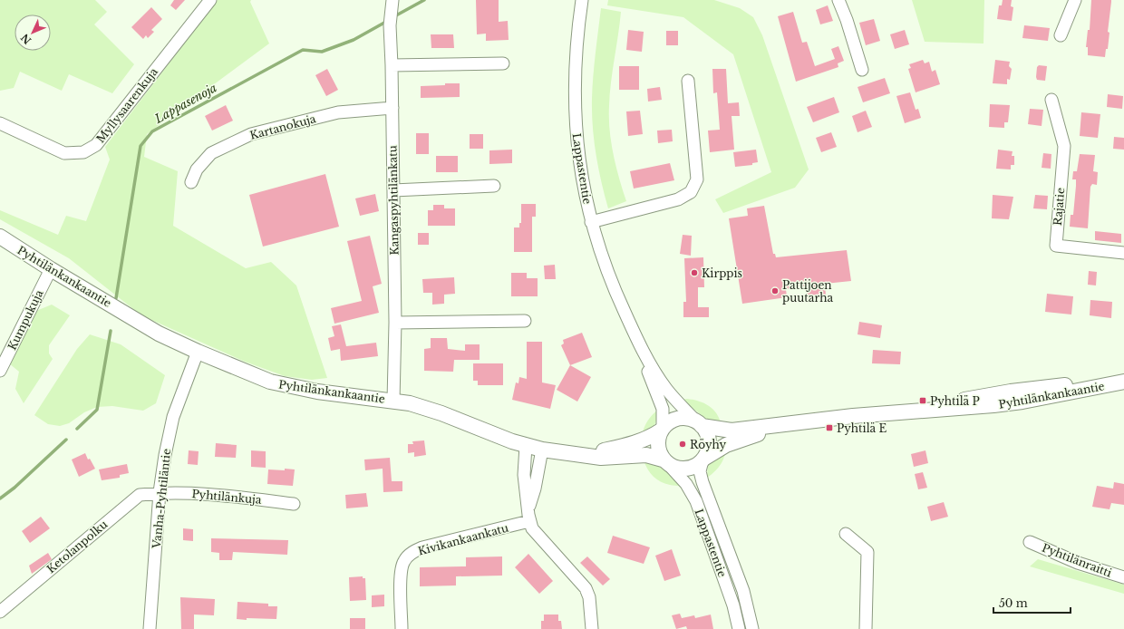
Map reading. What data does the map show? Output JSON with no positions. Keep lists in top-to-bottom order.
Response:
{
  "streets": {
    "street": [
      "Myllysaarenkuja",
      "Kartanokuja",
      "Lappastentie",
      "Kangaspyhtilänkatu",
      "Rajatie",
      "Pyhtilänkankaantie",
      "Kumpukuja",
      "Pyhtilänkuja",
      "Vanha-Pyhtiläntie",
      "Kivikankaankatu",
      "Ketolanpolku",
      "Pyhtilänraitti"
    ]
  },
  "crossings": [
    ["Kartanokuja", "Kangaspyhtilänkatu"],
    ["Lappastentie", "Pyhtilänkankaantie"],
    ["Kangaspyhtilänkatu", "Pyhtilänkankaantie"],
    ["Pyhtilänkankaantie", "Kumpukuja"],
    ["Pyhtilänkankaantie", "Vanha-Pyhtiläntie"],
    ["Pyhtilänkuja", "Vanha-Pyhtiläntie"],
    ["Pyhtilänkuja", "Ketolanpolku"],
    ["Vanha-Pyhtiläntie", "Ketolanpolku"]
  ],
  "water": ["Lappasenoja"],
  "places": {
    "other": ["Kirppis", "Pattijoen puutarha", "Röyhy"],
    "transit": ["Pyhtilä P", "Pyhtilä E"]
  },
  "scale_bar": "50 m",
  "north": "bottom left"
}
